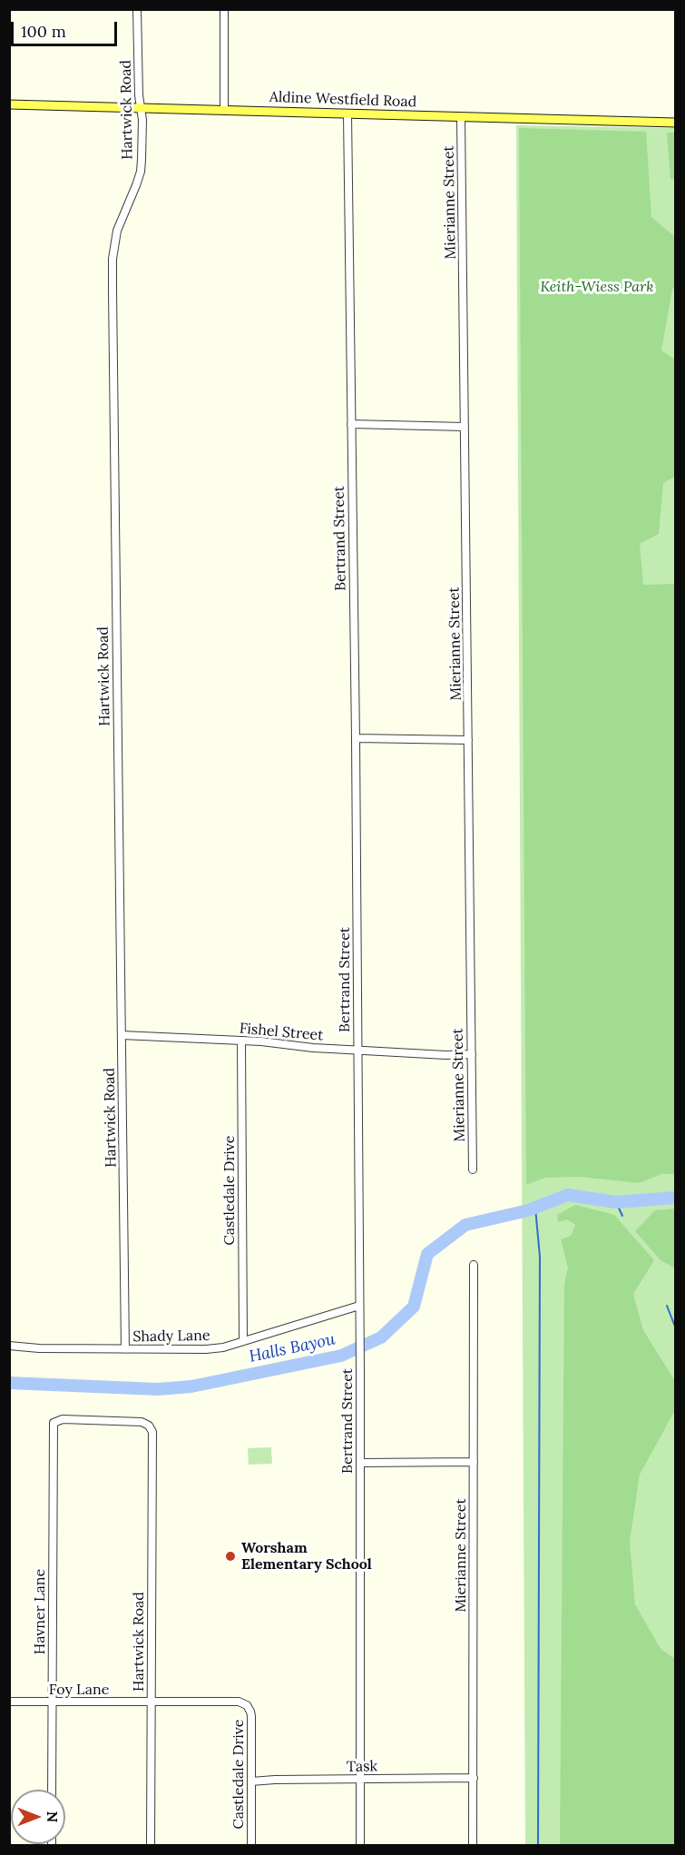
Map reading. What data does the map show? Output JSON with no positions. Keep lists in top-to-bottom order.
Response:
{
  "streets": {
    "main road": ["Aldine Westfield Road"],
    "street": [
      "Hartwick Road",
      "Mierianne Street",
      "Bertrand Street",
      "Fishel Street",
      "Castledale Drive",
      "Shady Lane",
      "Havner Lane",
      "Foy Lane",
      "Task"
    ]
  },
  "crossings": [
    ["Aldine Westfield Road", "Hartwick Road"],
    ["Aldine Westfield Road", "Mierianne Street"],
    ["Aldine Westfield Road", "Bertrand Street"],
    ["Hartwick Road", "Fishel Street"],
    ["Hartwick Road", "Shady Lane"],
    ["Hartwick Road", "Havner Lane"],
    ["Hartwick Road", "Foy Lane"],
    ["Mierianne Street", "Fishel Street"],
    ["Mierianne Street", "Task"],
    ["Bertrand Street", "Fishel Street"],
    ["Bertrand Street", "Shady Lane"],
    ["Bertrand Street", "Task"],
    ["Fishel Street", "Castledale Drive"],
    ["Castledale Drive", "Shady Lane"],
    ["Castledale Drive", "Foy Lane"],
    ["Castledale Drive", "Task"],
    ["Havner Lane", "Foy Lane"]
  ],
  "water": ["Halls Bayou"],
  "parks": ["Keith-Wiess Park"],
  "places": ["Worsham Elementary School"],
  "scale_bar": "100 m",
  "north": "right"
}
